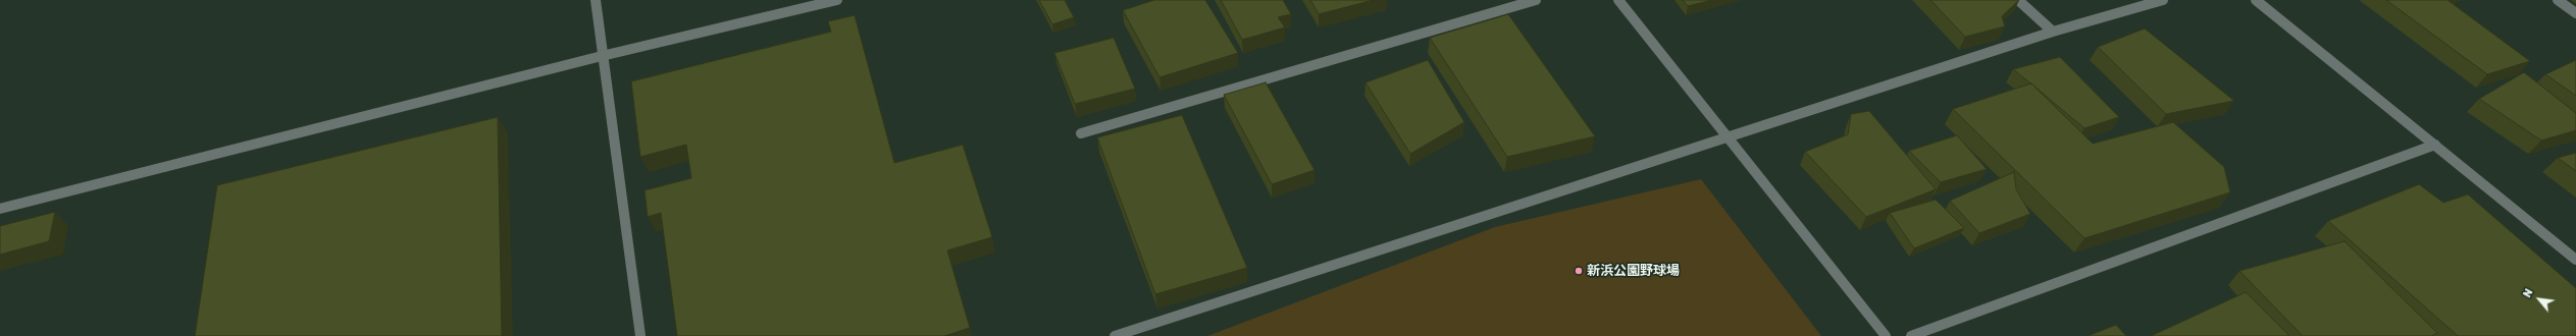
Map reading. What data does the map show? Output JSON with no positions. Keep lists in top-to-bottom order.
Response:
{
  "places": ["新浜公園野球場"],
  "north": "top left"
}
